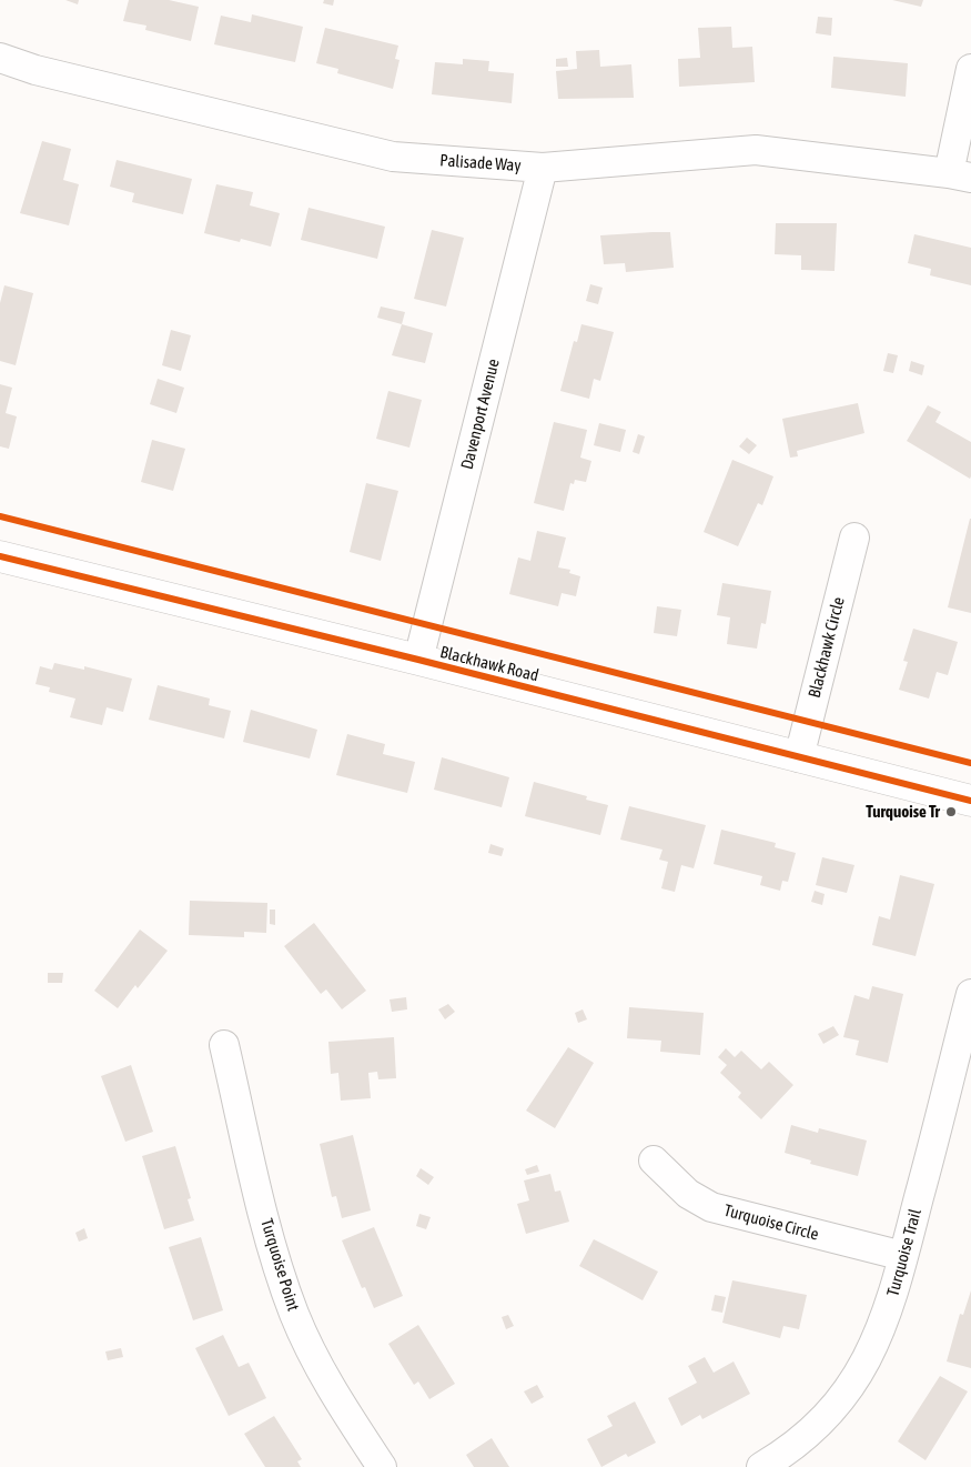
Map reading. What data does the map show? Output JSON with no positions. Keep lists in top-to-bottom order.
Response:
{
  "streets": {
    "street": [
      "Palisade Way",
      "Davenport Avenue",
      "Blackhawk Circle",
      "Blackhawk Road",
      "Turquoise Circle",
      "Turquoise Trail",
      "Turquoise Point"
    ]
  },
  "crossings": [
    ["Palisade Way", "Davenport Avenue"],
    ["Davenport Avenue", "Blackhawk Road"],
    ["Blackhawk Circle", "Blackhawk Road"],
    ["Turquoise Circle", "Turquoise Trail"]
  ],
  "places": ["Turquoise Tr"]
}
